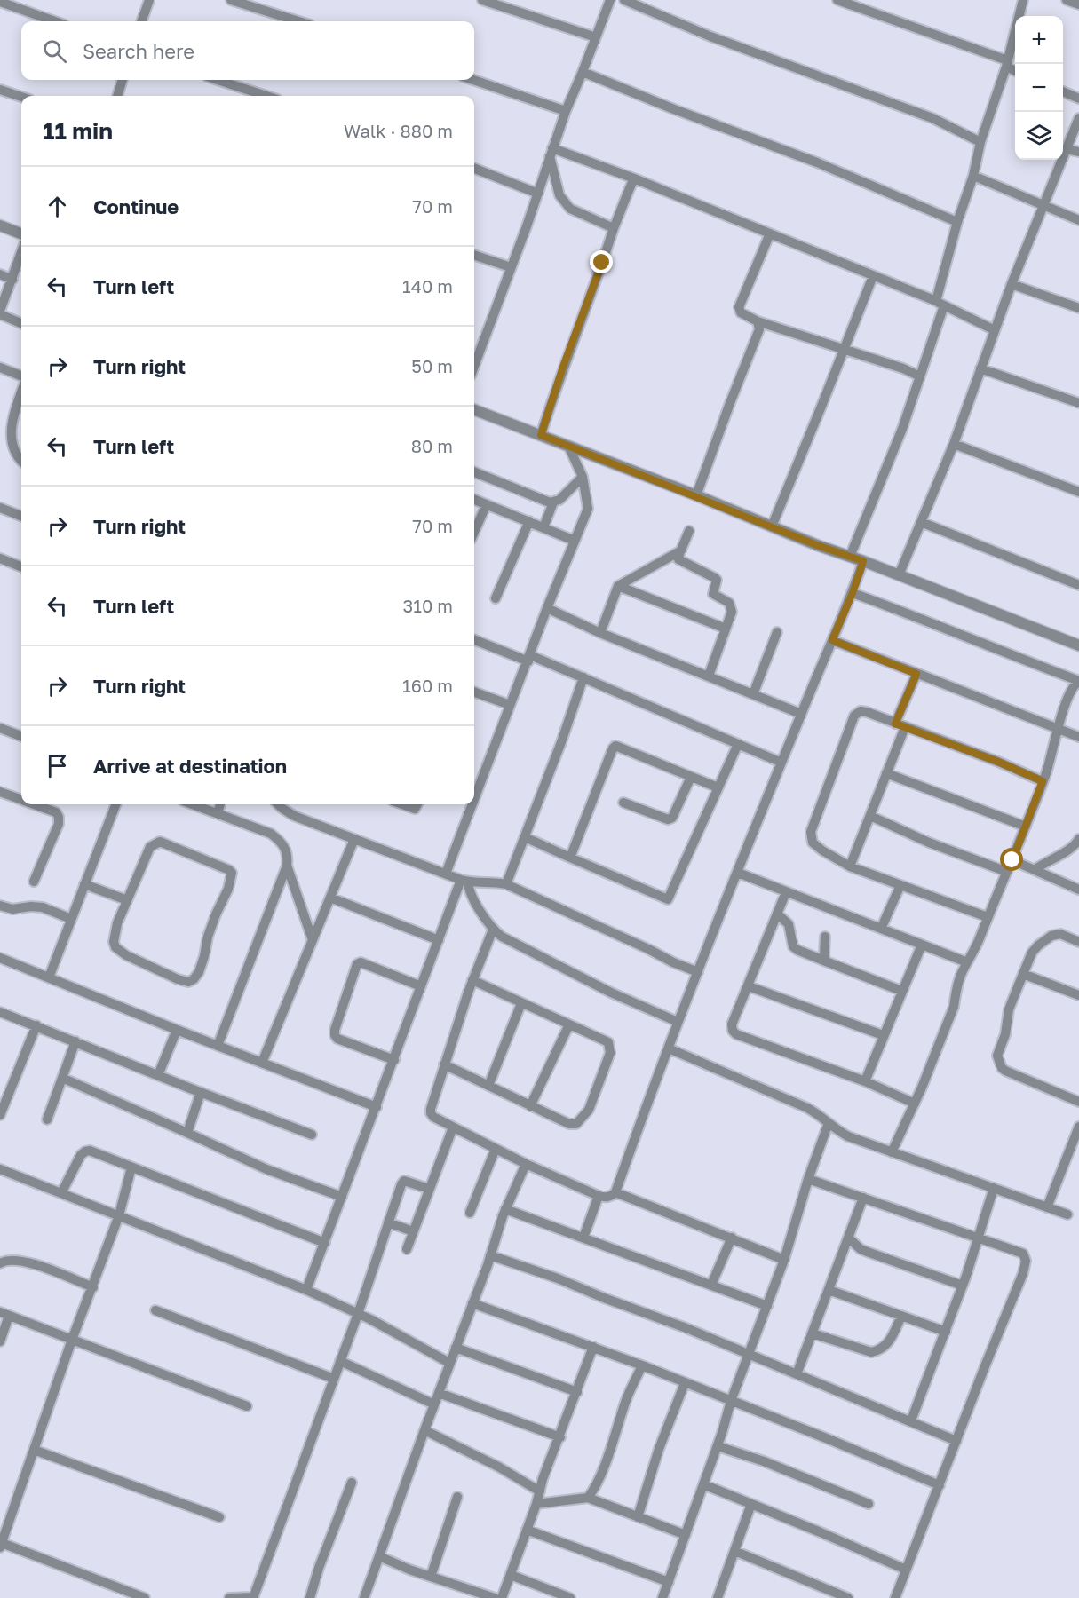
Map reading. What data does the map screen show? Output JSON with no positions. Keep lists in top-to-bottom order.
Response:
{
  "page": {
    "map_buttons": ["+", "−"],
    "search": "Search here",
    "heading": ["11 min", "Walk · 880 m"],
    "list": [
      ["Continue", "70 m"],
      ["Turn left", "140 m"],
      ["Turn right", "50 m"],
      ["Turn left", "80 m"],
      ["Turn right", "70 m"],
      ["Turn left", "310 m"],
      ["Turn right", "160 m"],
      "Arrive at destination"
    ]
  }
}
